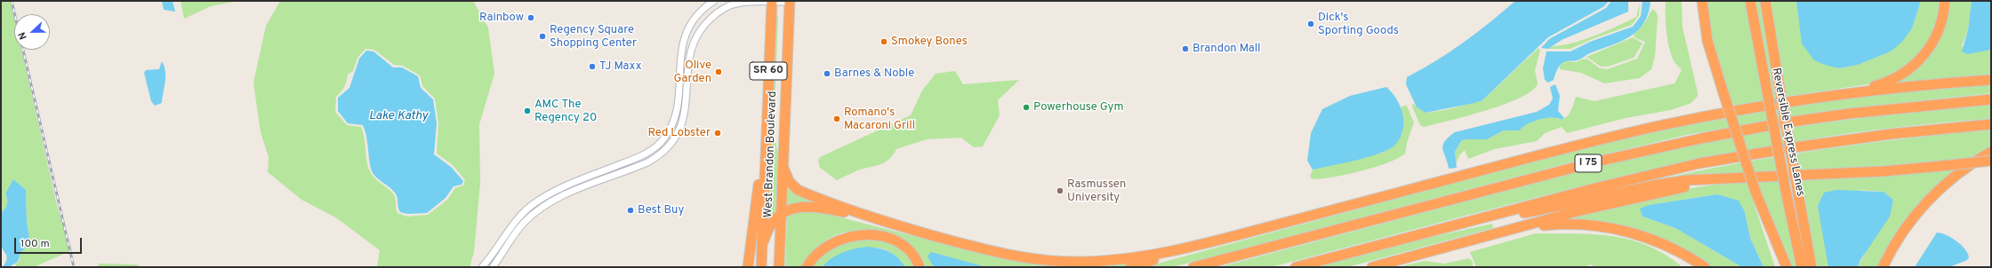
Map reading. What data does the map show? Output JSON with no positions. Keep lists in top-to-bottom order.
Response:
{
  "streets": {
    "highway": [
      "SR 60",
      "Reversible Express Lanes",
      "West Brandon Boulevard",
      "I 75"
    ]
  },
  "water": ["Lake Kathy"],
  "places": [
    "Rainbow",
    "Dick's Sporting Goods",
    "Regency Square Shopping Center",
    "Smokey Bones",
    "Brandon Mall",
    "TJ Maxx",
    "Olive Garden",
    "Barnes & Noble",
    "Powerhouse Gym",
    "AMC The Regency 20",
    "Romano's Macaroni Grill",
    "Red Lobster",
    "Rasmussen University",
    "Best Buy"
  ],
  "scale_bar": "100 m",
  "north": "left"
}
